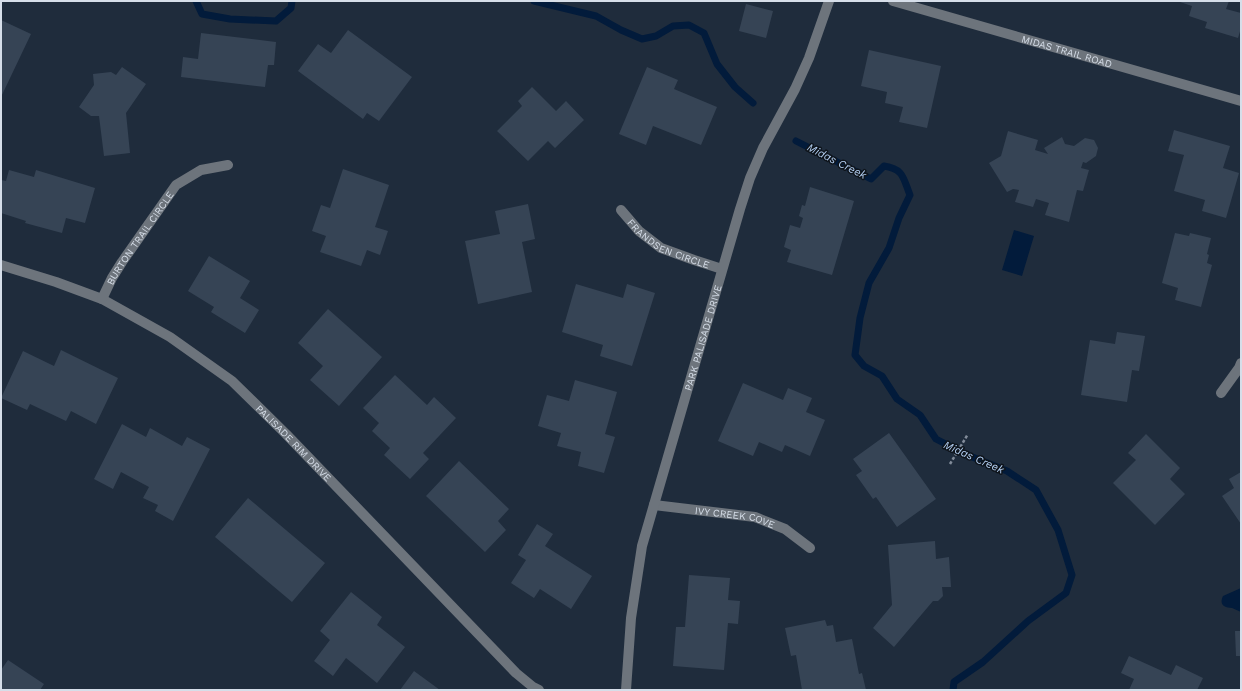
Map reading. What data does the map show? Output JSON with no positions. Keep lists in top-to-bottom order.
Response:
{
  "streets": {
    "street": [
      "MIDAS TRAIL ROAD",
      "BURTON TRAIL CIRCLE",
      "FRANDSEN CIRCLE",
      "PARK PALISADE DRIVE",
      "PALISADE RIM DRIVE",
      "IVY CREEK COVE"
    ]
  },
  "crossings": [
    ["BURTON TRAIL CIRCLE", "PALISADE RIM DRIVE"],
    ["FRANDSEN CIRCLE", "PARK PALISADE DRIVE"],
    ["PARK PALISADE DRIVE", "IVY CREEK COVE"]
  ],
  "water": ["Midas Creek"]
}
